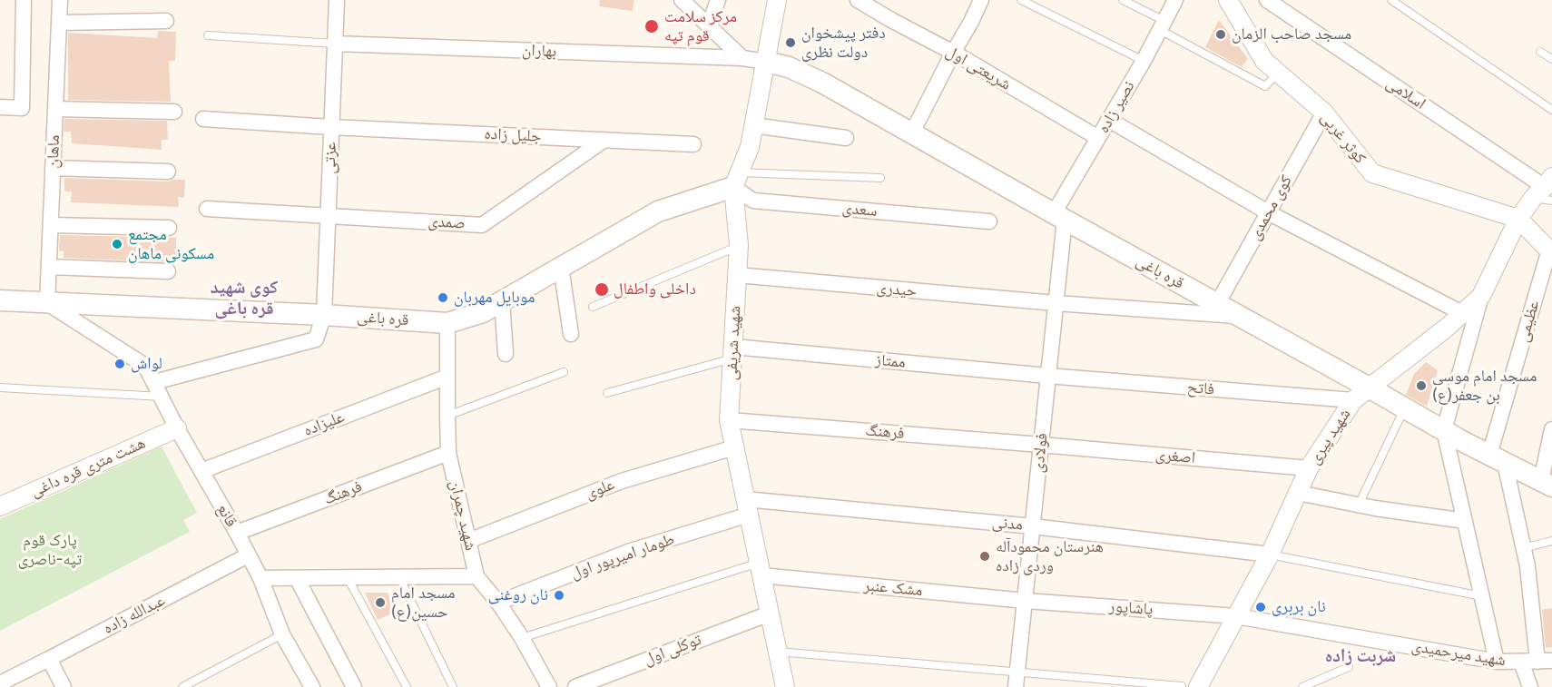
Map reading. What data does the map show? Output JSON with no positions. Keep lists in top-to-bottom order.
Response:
{
  "streets": {
    "main road": ["قره باغی"],
    "street": [
      "بهاران",
      "شریعتی اول",
      "اسلامی",
      "نصیر زاده",
      "جلیل زاده",
      "کوثر غربی",
      "ماهان",
      "عزتی",
      "کوی محمدی",
      "سعدی",
      "صمدی",
      "حیدری",
      "عظیمی",
      "شهید شریفى",
      "ممتاز",
      "فاتح",
      "علیزاده",
      "فرهنگ",
      "شهید پیری",
      "فولادی",
      "اصغری",
      "هشت متری قره داغی",
      "علوی",
      "قانع",
      "شهید چمران",
      "مدنی",
      "طومار امیرپور اول",
      "مشک عنبر",
      "پاشاپور",
      "عبدالله زاده",
      "توکلی اول",
      "شهید میرحمیدی"
    ]
  },
  "crossings": [
    ["بهاران", "عزتی"],
    ["بهاران", "قره باغی"],
    ["بهاران", "شهید شریفى"],
    ["شریعتی اول", "نصیر زاده"],
    ["اسلامی", "شهید پیری"],
    ["نصیر زاده", "قره باغی"],
    ["نصیر زاده", "فولادی"],
    ["جلیل زاده", "عزتی"],
    ["جلیل زاده", "صمدی"],
    ["کوثر غربی", "کوی محمدی"],
    ["کوثر غربی", "عظیمی"],
    ["کوثر غربی", "شهید پیری"],
    ["ماهان", "قره باغی"],
    ["ماهان", "قانع"],
    ["عزتی", "صمدی"],
    ["عزتی", "قره باغی"],
    ["عزتی", "قانع"],
    ["کوی محمدی", "قره باغی"],
    ["سعدی", "قره باغی"],
    ["سعدی", "شهید شریفى"],
    ["قره باغی", "حیدری"],
    ["قره باغی", "عظیمی"],
    ["قره باغی", "شهید شریفى"],
    ["قره باغی", "شهید پیری"],
    ["قره باغی", "فولادی"],
    ["قره باغی", "قانع"],
    ["قره باغی", "شهید چمران"],
    ["حیدری", "شهید شریفى"],
    ["حیدری", "فولادی"],
    ["عظیمی", "شهید میرحمیدی"],
    ["شهید شریفى", "ممتاز"],
    ["شهید شریفى", "فرهنگ"],
    ["شهید شریفى", "علوی"],
    ["شهید شریفى", "مدنی"],
    ["شهید شریفى", "طومار امیرپور اول"],
    ["شهید شریفى", "مشک عنبر"],
    ["شهید شریفى", "توکلی اول"],
    ["ممتاز", "فاتح"],
    ["ممتاز", "فولادی"],
    ["فاتح", "شهید پیری"],
    ["فاتح", "فولادی"],
    ["علیزاده", "قانع"],
    ["علیزاده", "شهید چمران"],
    ["فرهنگ", "فولادی"],
    ["فرهنگ", "اصغری"],
    ["فرهنگ", "قانع"],
    ["فرهنگ", "شهید چمران"],
    ["شهید پیری", "اصغری"],
    ["شهید پیری", "مدنی"],
    ["شهید پیری", "پاشاپور"],
    ["شهید پیری", "شهید میرحمیدی"],
    ["فولادی", "اصغری"],
    ["فولادی", "مدنی"],
    ["فولادی", "مشک عنبر"],
    ["فولادی", "پاشاپور"],
    ["هشت متری قره داغی", "قانع"],
    ["علوی", "شهید چمران"],
    ["قانع", "عبدالله زاده"],
    ["شهید چمران", "طومار امیرپور اول"],
    ["مدنی", "طومار امیرپور اول"],
    ["مشک عنبر", "پاشاپور"],
    ["پاشاپور", "شهید میرحمیدی"]
  ],
  "districts": ["کوی شهید قره باغی", "شربت زاده"],
  "parks": ["پارک قوم تپه-ناصری"],
  "places": [
    "مرکز سلامت قوم تپه",
    "مسجد صاحب الزمان",
    "دفتر پیشخوان دولت نظری",
    "مجتمع مسکونی ماهان",
    "داخلی واطفال",
    "موبایل مهربان",
    "لواش",
    "مسجد امام موسی بن جعفر(ع)",
    "هنرستان محمودآله وردی زاده",
    "نان روغنی",
    "مسجد امام حسین(ع)",
    "نان بربری"
  ]
}
